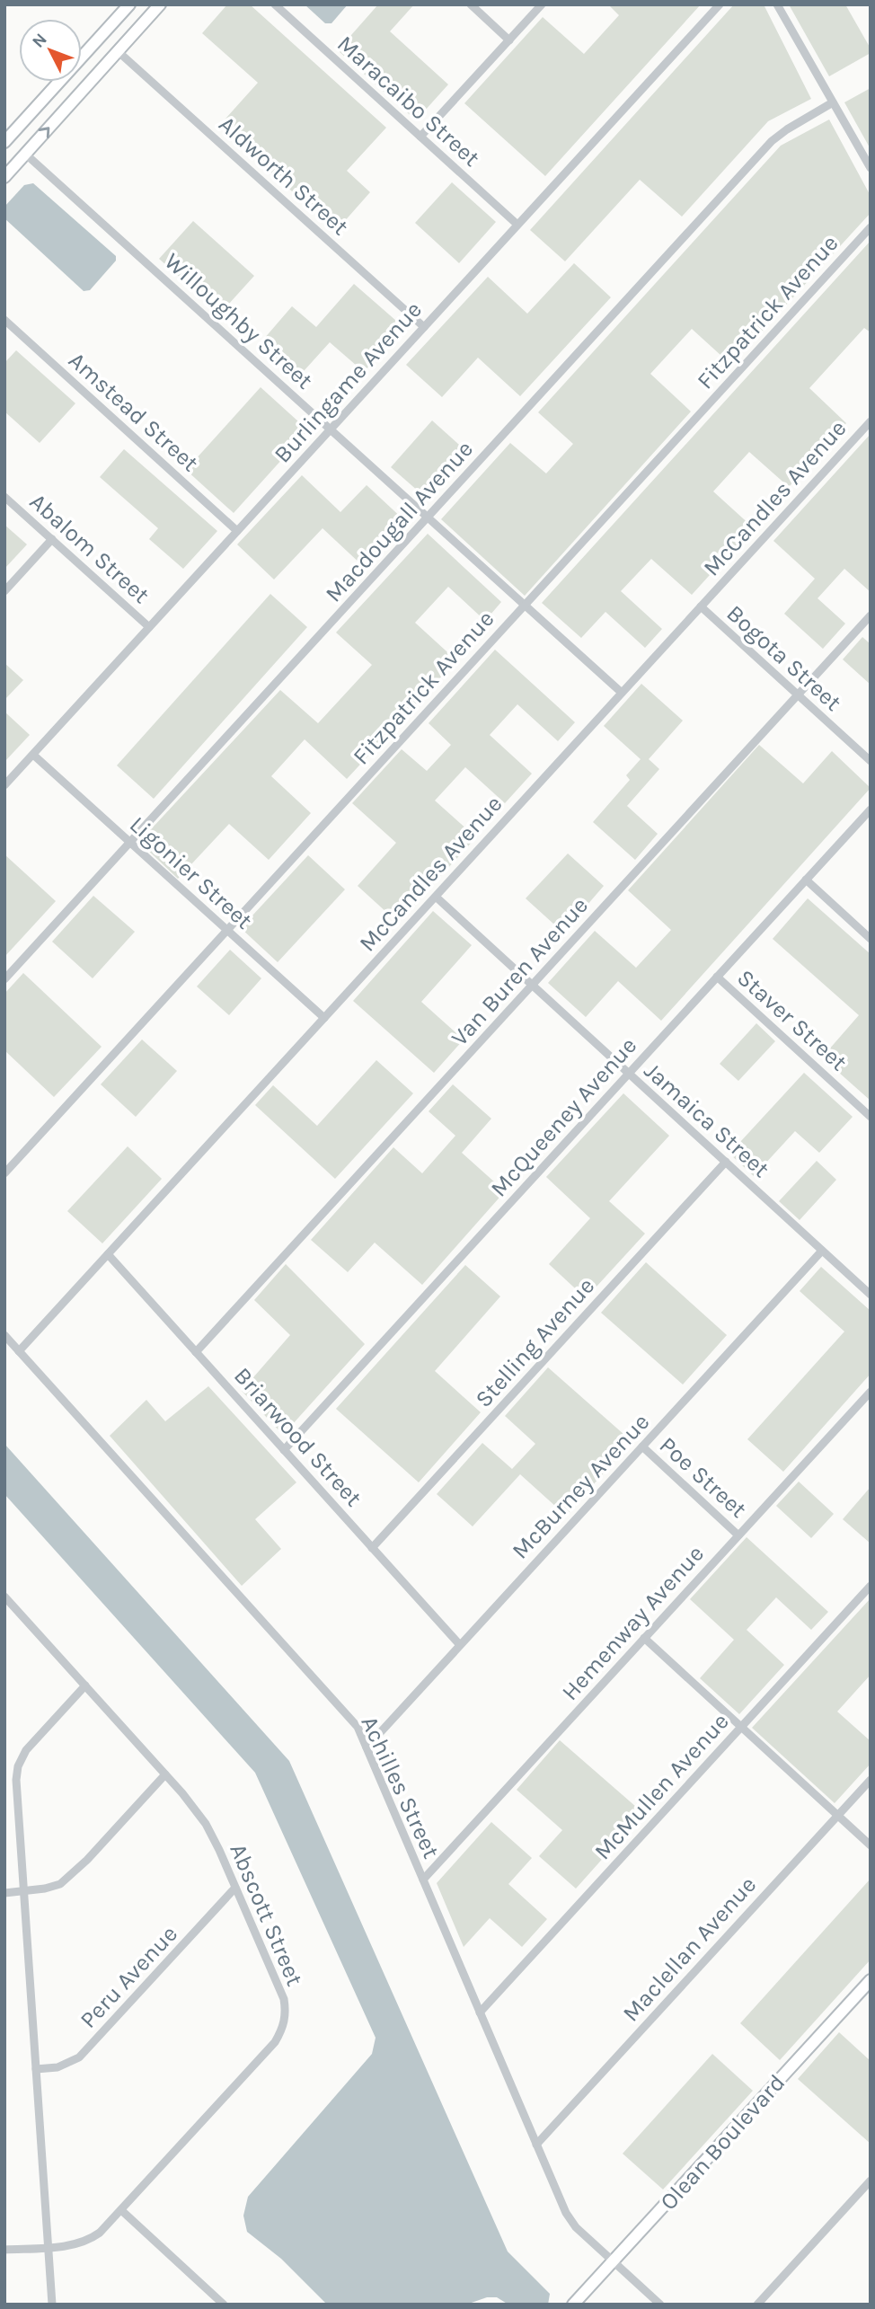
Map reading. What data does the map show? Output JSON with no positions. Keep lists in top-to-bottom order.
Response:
{
  "streets": {
    "street": [
      "Maracaibo Street",
      "Aldworth Street",
      "Fitzpatrick Avenue",
      "Willoughby Street",
      "Burlingame Avenue",
      "Amstead Street",
      "McCandles Avenue",
      "Macdougall Avenue",
      "Abalom Street",
      "Bogota Street",
      "Ligonier Street",
      "Van Buren Avenue",
      "Staver Street",
      "McQueeney Avenue",
      "Jamaica Street",
      "Stelling Avenue",
      "Briarwood Street",
      "Poe Street",
      "McBurney Avenue",
      "Hemenway Avenue",
      "McMullen Avenue",
      "Achilles Street",
      "Abscott Street",
      "Maclellan Avenue",
      "Peru Avenue",
      "Olean Boulevard"
    ]
  },
  "crossings": [
    ["Maracaibo Street", "Burlingame Avenue"],
    ["Aldworth Street", "Burlingame Avenue"],
    ["Fitzpatrick Avenue", "Willoughby Street"],
    ["Fitzpatrick Avenue", "Ligonier Street"],
    ["Willoughby Street", "Burlingame Avenue"],
    ["Willoughby Street", "McCandles Avenue"],
    ["Willoughby Street", "Macdougall Avenue"],
    ["Burlingame Avenue", "Amstead Street"],
    ["Burlingame Avenue", "Abalom Street"],
    ["Burlingame Avenue", "Ligonier Street"],
    ["McCandles Avenue", "Bogota Street"],
    ["McCandles Avenue", "Ligonier Street"],
    ["McCandles Avenue", "Jamaica Street"],
    ["McCandles Avenue", "Briarwood Street"],
    ["McCandles Avenue", "Achilles Street"],
    ["Macdougall Avenue", "Ligonier Street"],
    ["Bogota Street", "Van Buren Avenue"],
    ["Van Buren Avenue", "Jamaica Street"],
    ["Van Buren Avenue", "Briarwood Street"],
    ["Staver Street", "McQueeney Avenue"],
    ["McQueeney Avenue", "Jamaica Street"],
    ["McQueeney Avenue", "Briarwood Street"],
    ["Jamaica Street", "Stelling Avenue"],
    ["Jamaica Street", "McBurney Avenue"],
    ["Stelling Avenue", "Briarwood Street"],
    ["Briarwood Street", "McBurney Avenue"],
    ["Poe Street", "McBurney Avenue"],
    ["Poe Street", "Hemenway Avenue"],
    ["McBurney Avenue", "Achilles Street"],
    ["Hemenway Avenue", "Achilles Street"],
    ["McMullen Avenue", "Achilles Street"],
    ["Achilles Street", "Maclellan Avenue"],
    ["Achilles Street", "Olean Boulevard"],
    ["Abscott Street", "Peru Avenue"]
  ],
  "north": "top left"
}
